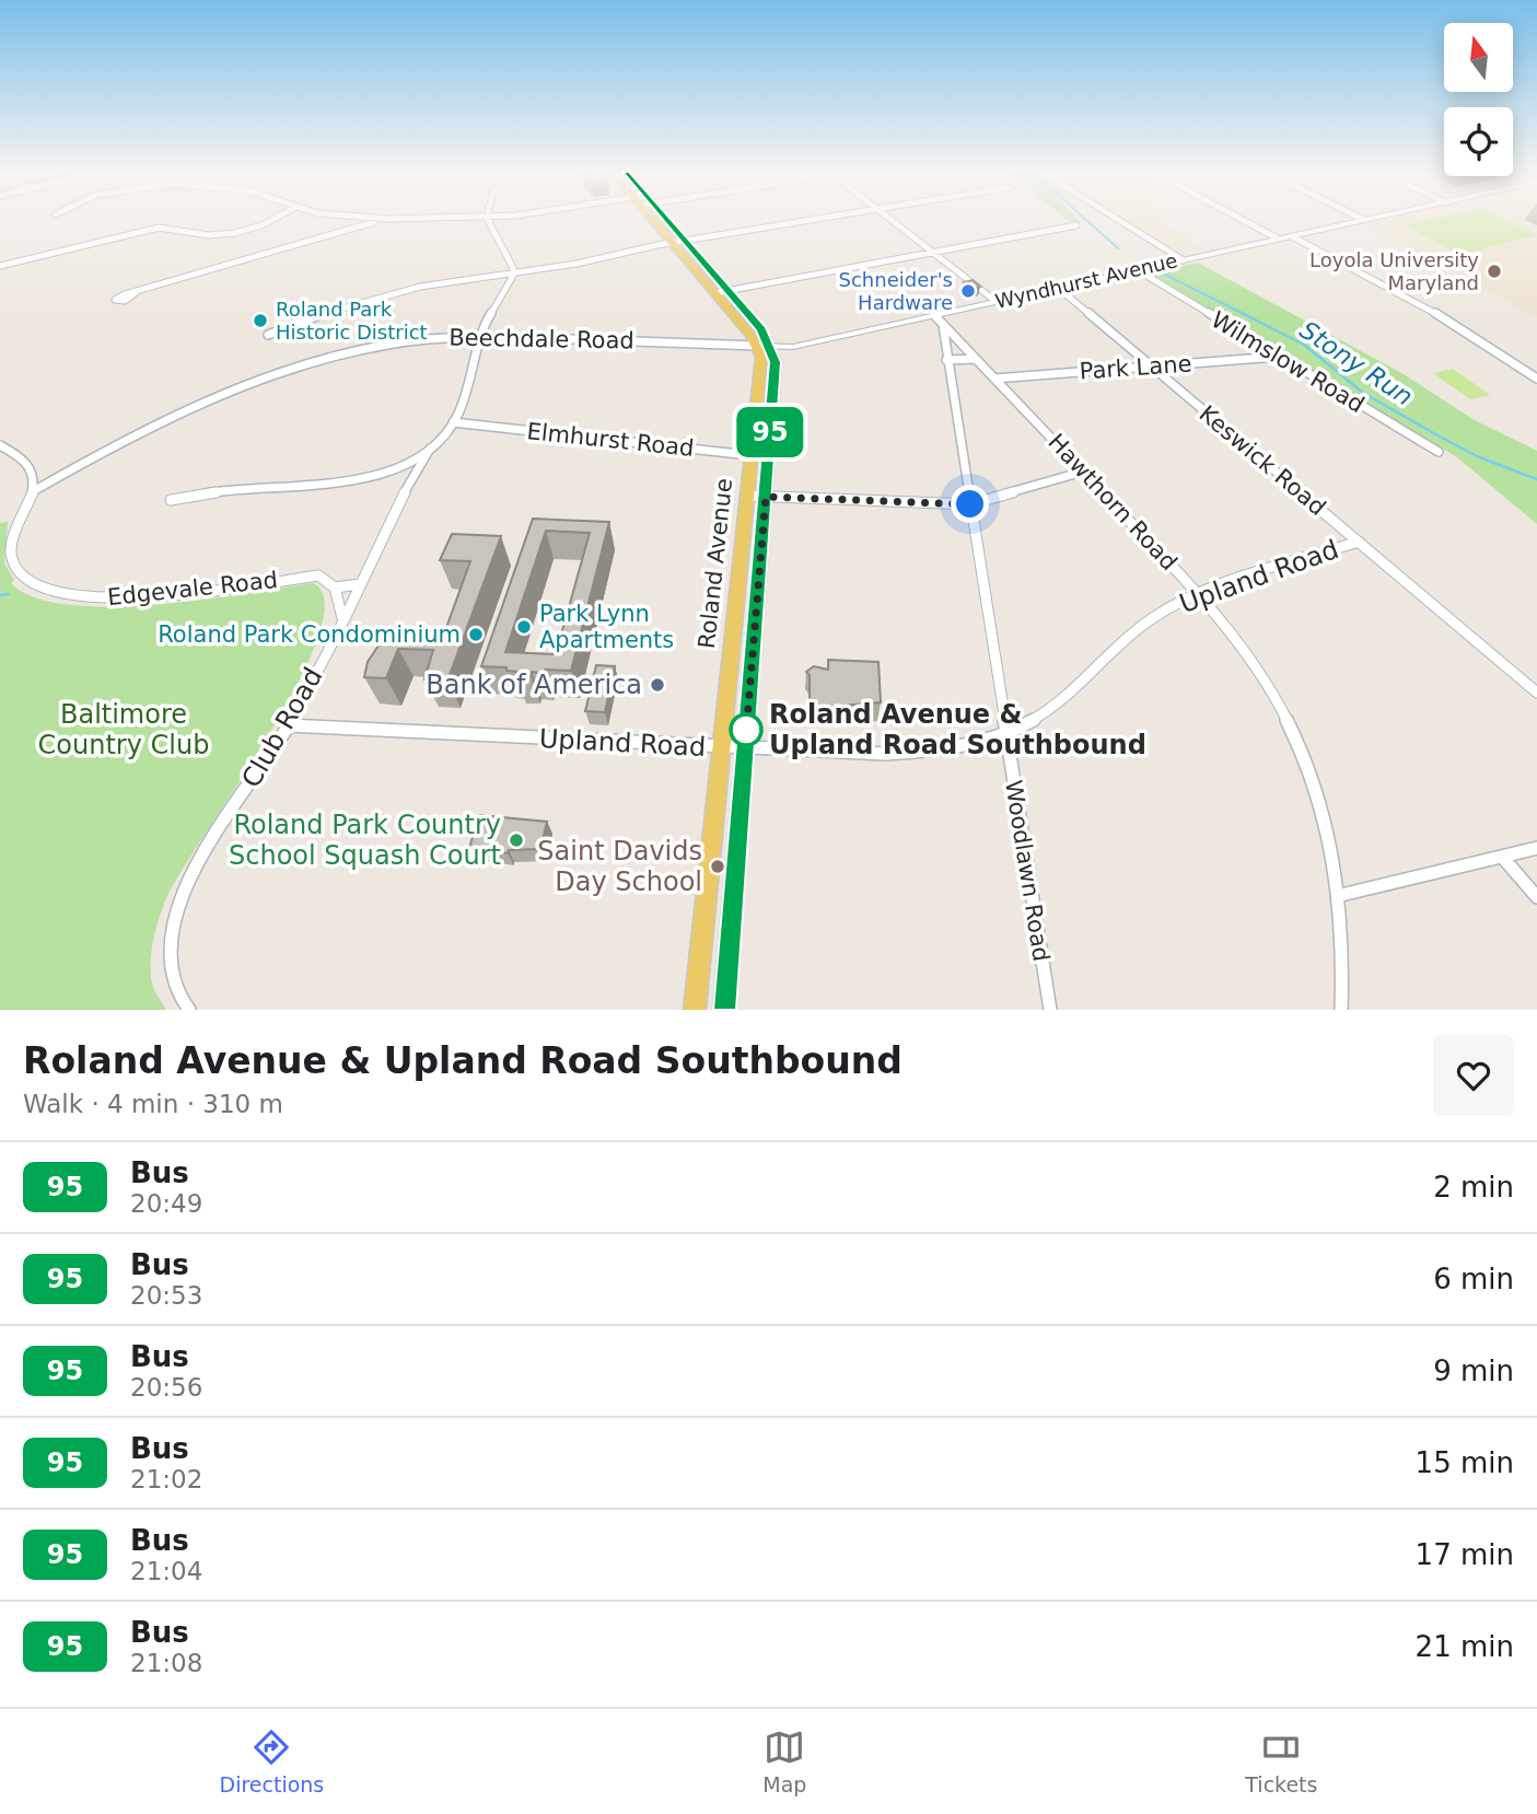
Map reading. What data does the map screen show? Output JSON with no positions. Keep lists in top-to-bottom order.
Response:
{
  "streets": {
    "main road": ["Roland Avenue"],
    "street": [
      "Wyndhurst Avenue",
      "Beechdale Road",
      "Wilmslow Road",
      "Park Lane",
      "Elmhurst Road",
      "Keswick Road",
      "Hawthorn Road",
      "Upland Road",
      "Edgevale Road",
      "Club Road",
      "Woodlawn Road"
    ]
  },
  "crossings": [
    ["Wyndhurst Avenue", "Beechdale Road"],
    ["Wyndhurst Avenue", "Wilmslow Road"],
    ["Wyndhurst Avenue", "Keswick Road"],
    ["Wyndhurst Avenue", "Hawthorn Road"],
    ["Wyndhurst Avenue", "Roland Avenue"],
    ["Wyndhurst Avenue", "Woodlawn Road"],
    ["Beechdale Road", "Roland Avenue"],
    ["Beechdale Road", "Edgevale Road"],
    ["Beechdale Road", "Club Road"],
    ["Wilmslow Road", "Park Lane"],
    ["Park Lane", "Keswick Road"],
    ["Park Lane", "Hawthorn Road"],
    ["Elmhurst Road", "Roland Avenue"],
    ["Elmhurst Road", "Club Road"],
    ["Keswick Road", "Upland Road"],
    ["Hawthorn Road", "Upland Road"],
    ["Hawthorn Road", "Woodlawn Road"],
    ["Roland Avenue", "Upland Road"],
    ["Upland Road", "Club Road"],
    ["Upland Road", "Woodlawn Road"],
    ["Edgevale Road", "Club Road"]
  ],
  "water": ["Stony Run"],
  "parks": ["Baltimore Country Club"],
  "places": [
    "Loyola University Maryland",
    "Schneider's Hardware",
    "Roland Park Historic District",
    "Park Lynn Apartments",
    "Roland Park Condominium",
    "Bank of America",
    "Roland Avenue & Upland Road Southbound",
    "Roland Park Country School Squash Court",
    "Saint Davids Day School"
  ],
  "lines": ["bus line 95"],
  "north": "top",
  "page": {
    "on_map": "95",
    "heading": ["Roland Avenue & Upland Road Southbound", "Walk · 4 min · 310 m"],
    "list": [
      {
        "mark": "95",
        "name": "Bus",
        "note": "20:49",
        "value": "2 min"
      },
      {
        "mark": "95",
        "name": "Bus",
        "note": "20:53",
        "value": "6 min"
      },
      {
        "mark": "95",
        "name": "Bus",
        "note": "20:56",
        "value": "9 min"
      },
      {
        "mark": "95",
        "name": "Bus",
        "note": "21:02",
        "value": "15 min"
      },
      {
        "mark": "95",
        "name": "Bus",
        "note": "21:04",
        "value": "17 min"
      },
      {
        "mark": "95",
        "name": "Bus",
        "note": "21:08",
        "value": "21 min"
      }
    ],
    "tabs": ["Directions", "Map", "Tickets"]
  }
}
